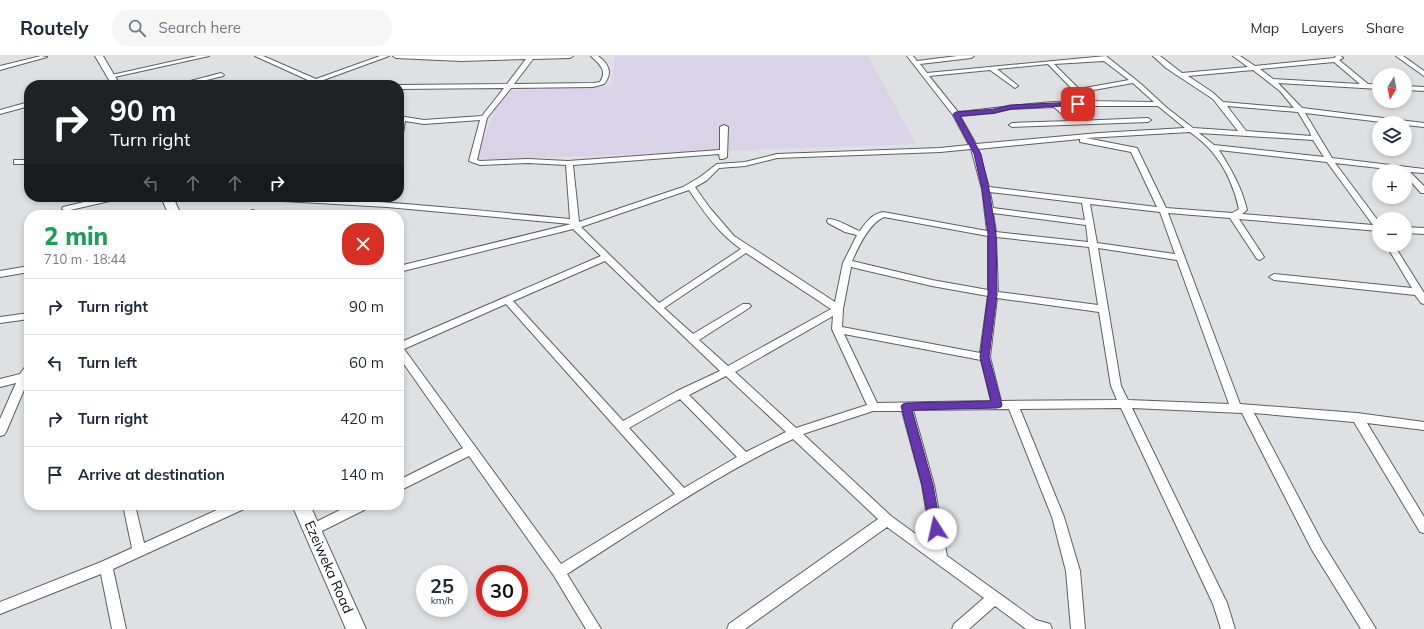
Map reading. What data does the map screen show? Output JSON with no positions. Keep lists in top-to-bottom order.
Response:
{
  "streets": {
    "main road": ["Ezeiweka Road"]
  },
  "north": "bottom",
  "page": {
    "header": "Routely",
    "search": "Search here",
    "nav": ["Map", "Layers", "Share"],
    "map_buttons": ["+", "−"],
    "turn": ["90 m", "Turn right"],
    "heading": ["2 min", "710 m · 18:44"],
    "list": [
      {
        "name": "Turn right",
        "value": "90 m"
      },
      {
        "name": "Turn left",
        "value": "60 m"
      },
      {
        "name": "Turn right",
        "value": "420 m"
      },
      {
        "name": "Arrive at destination",
        "value": "140 m"
      }
    ],
    "speed": "25 km/h",
    "limit": "30"
  }
}
